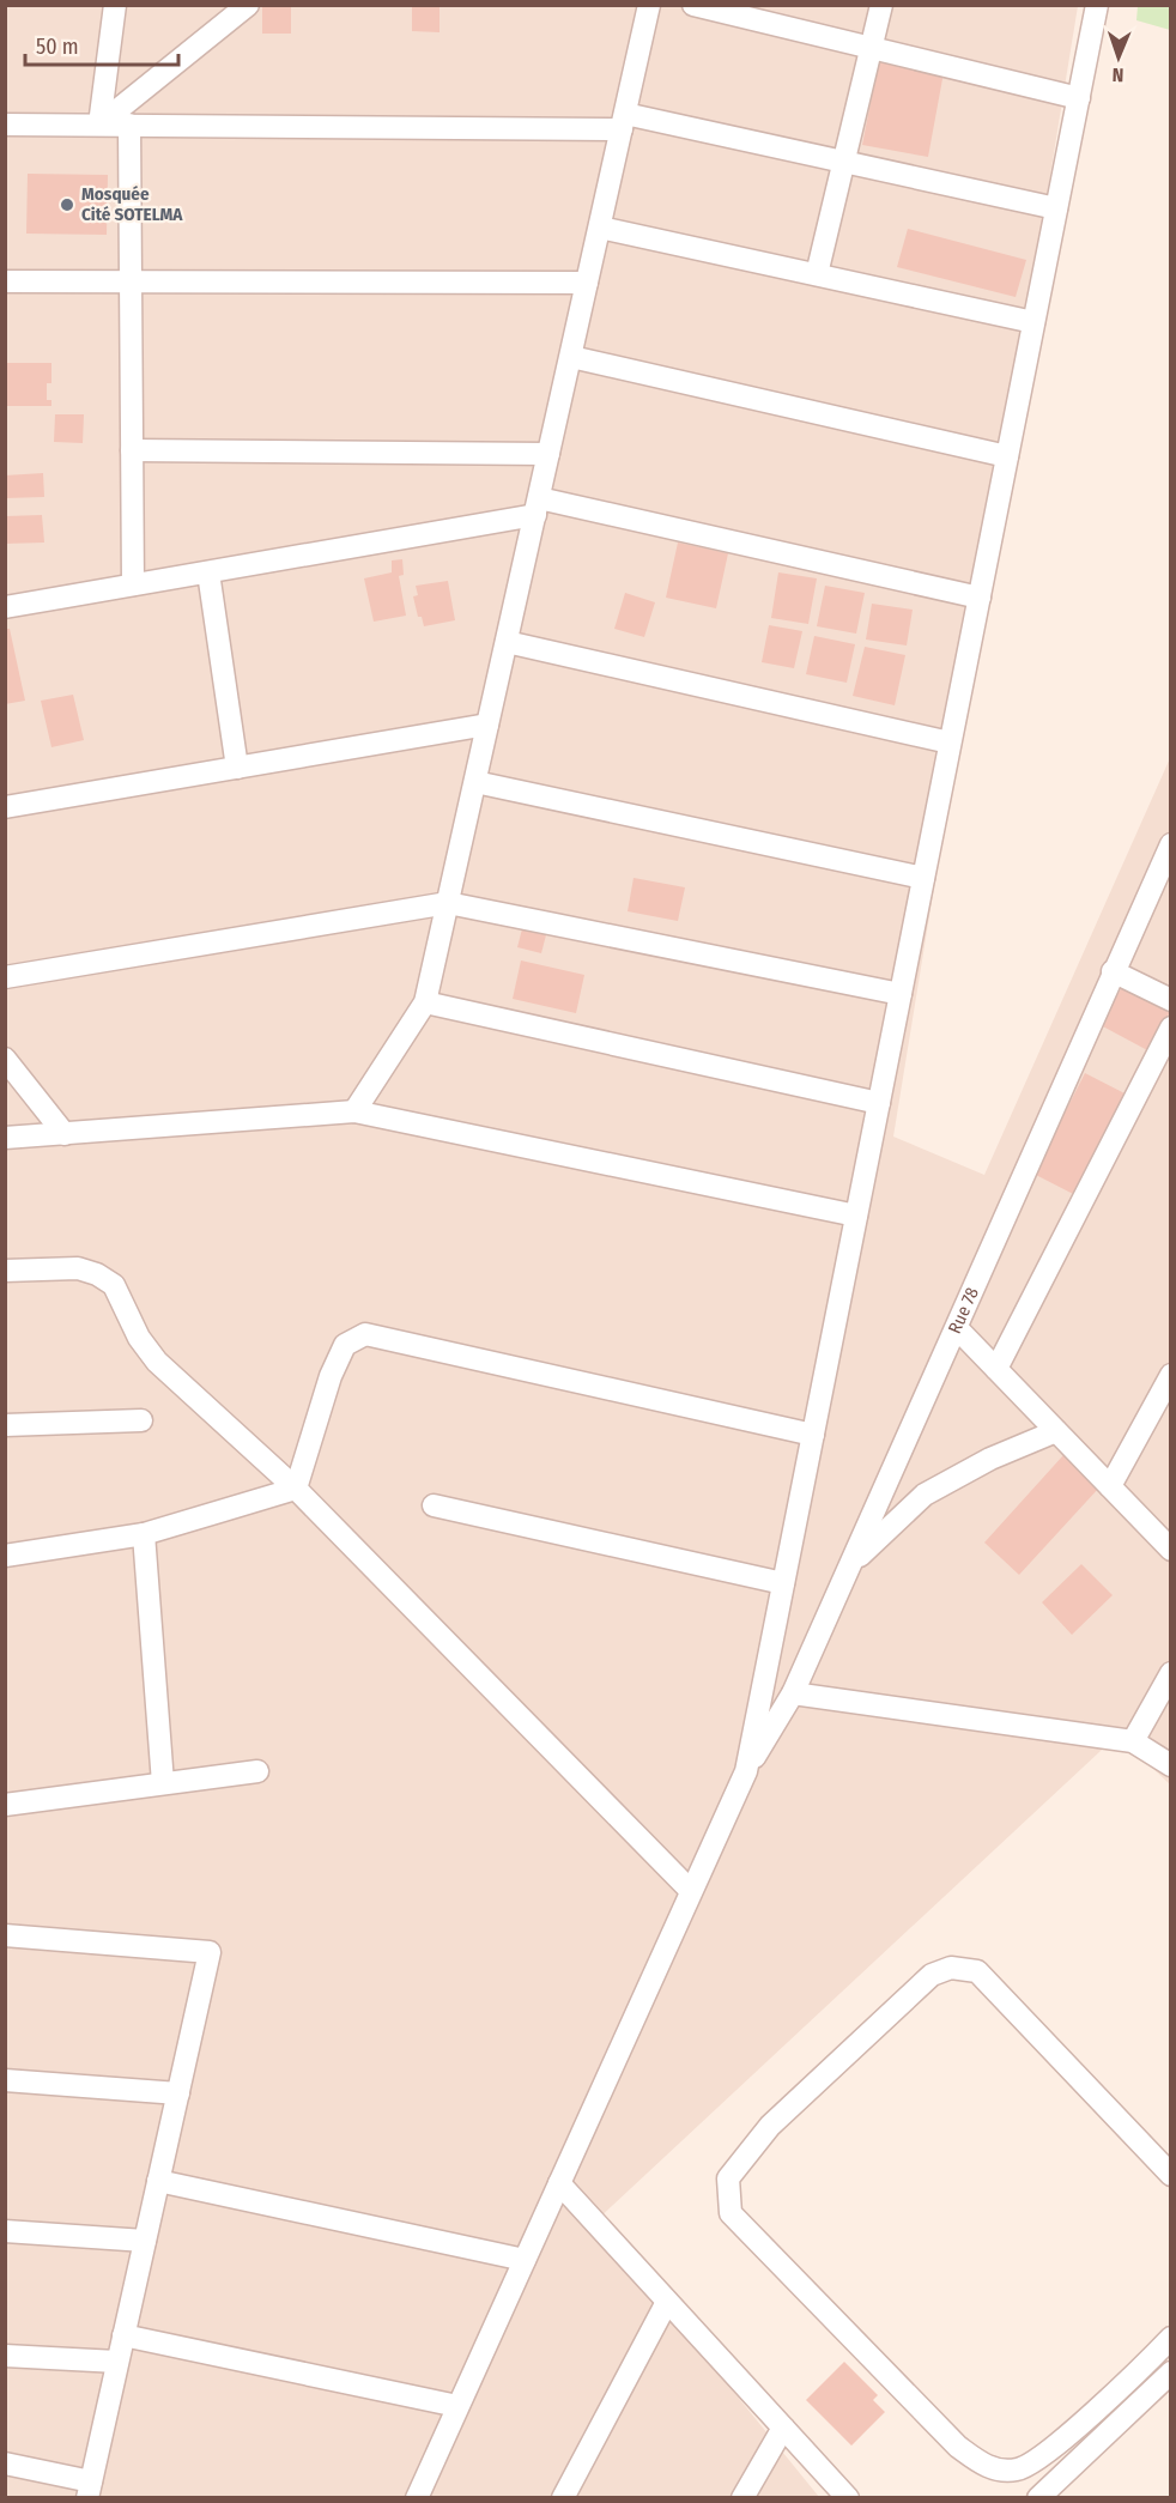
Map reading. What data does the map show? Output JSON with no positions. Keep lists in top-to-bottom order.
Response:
{
  "streets": {
    "street": ["Rue 78"]
  },
  "places": ["Mosquée Cité SOTELMA"],
  "scale_bar": "50 m",
  "north": "bottom"
}
